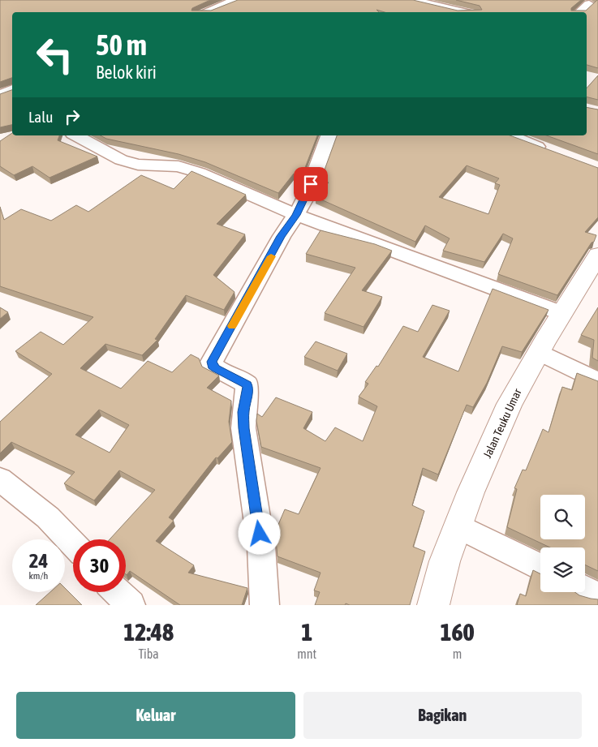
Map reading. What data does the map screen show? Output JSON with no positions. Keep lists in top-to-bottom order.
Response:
{
  "streets": {
    "main road": ["Jalan Teuku Umar"]
  },
  "page": {
    "turn": ["50 m", "Belok kiri"],
    "then": "Lalu",
    "speed": "24 km/h",
    "limit": "30",
    "eta": [
      "12:48",
      "Tiba",
      "1",
      "mnt",
      "160",
      "m"
    ],
    "buttons": ["Keluar", "Bagikan"]
  }
}
